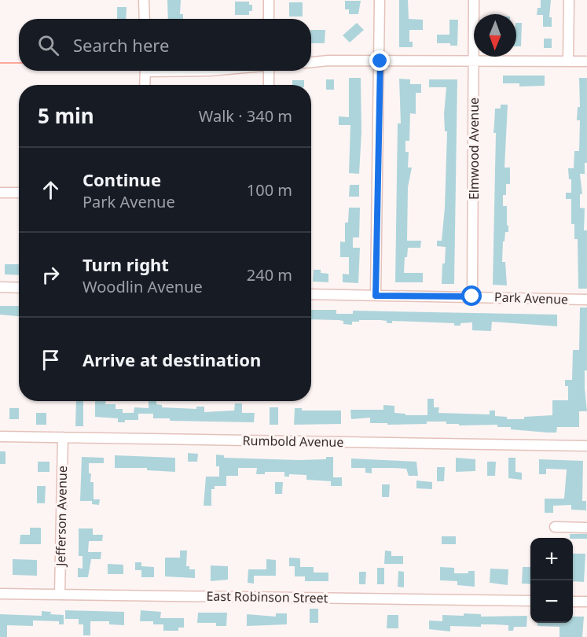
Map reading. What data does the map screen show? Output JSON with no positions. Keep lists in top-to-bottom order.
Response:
{
  "streets": {
    "street": [
      "Elmwood Avenue",
      "Park Avenue",
      "Rumbold Avenue",
      "Jefferson Avenue",
      "East Robinson Street"
    ]
  },
  "crossings": [
    ["Elmwood Avenue", "Park Avenue"],
    ["Rumbold Avenue", "Jefferson Avenue"],
    ["Jefferson Avenue", "East Robinson Street"]
  ],
  "north": "bottom",
  "page": {
    "search": "Search here",
    "heading": ["5 min", "Walk · 340 m"],
    "list": [
      ["Continue", "Park Avenue", "100 m"],
      ["Turn right", "Woodlin Avenue", "240 m"],
      "Arrive at destination"
    ],
    "map_buttons": ["+", "−"]
  }
}
